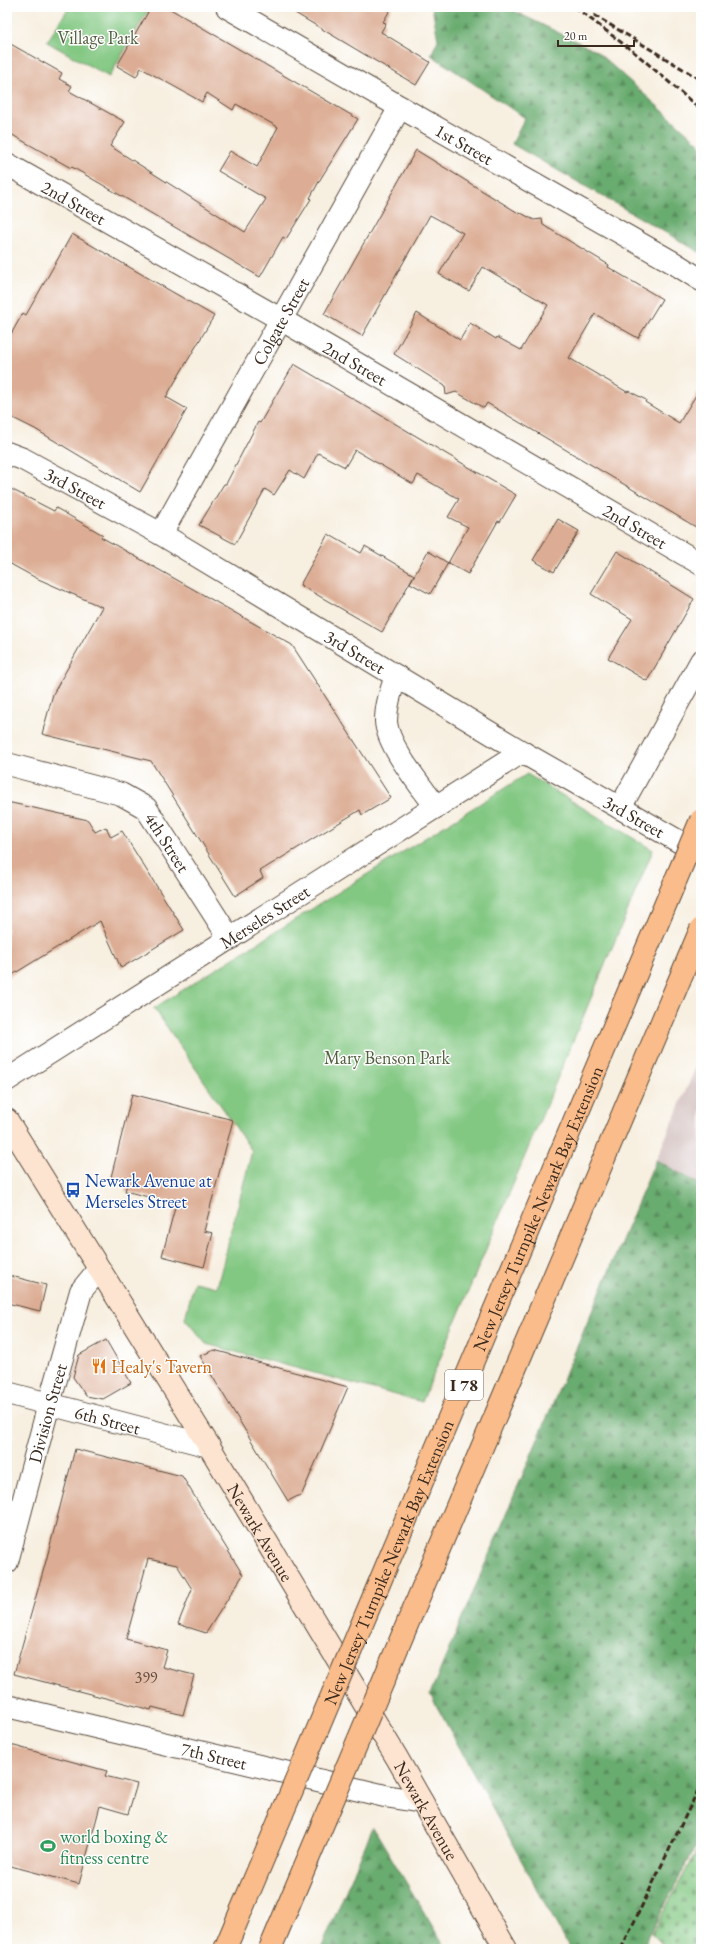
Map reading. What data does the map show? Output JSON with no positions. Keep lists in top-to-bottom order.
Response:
{
  "streets": {
    "highway": ["New Jersey Turnpike Newark Bay Extension", "I 78"],
    "main road": ["Newark Avenue"],
    "street": [
      "1st Street",
      "2nd Street",
      "Colgate Street",
      "3rd Street",
      "4th Street",
      "Merseles Street",
      "Division Street",
      "6th Street",
      "7th Street"
    ]
  },
  "crossings": [
    ["1st Street", "Colgate Street"],
    ["2nd Street", "Colgate Street"],
    ["Colgate Street", "3rd Street"],
    ["3rd Street", "Merseles Street"],
    ["4th Street", "Merseles Street"],
    ["Division Street", "6th Street"],
    ["Division Street", "Newark Avenue"],
    ["6th Street", "Newark Avenue"],
    ["Newark Avenue", "7th Street"]
  ],
  "parks": ["Village Park", "Mary Benson Park"],
  "places": {
    "bus stop": ["Newark Avenue at Merseles Street"],
    "restaurant": ["Healy's Tavern"],
    "sports": ["world boxing & fitness centre"]
  },
  "house_numbers": ["399"],
  "scale_bar": "20 m"
}
